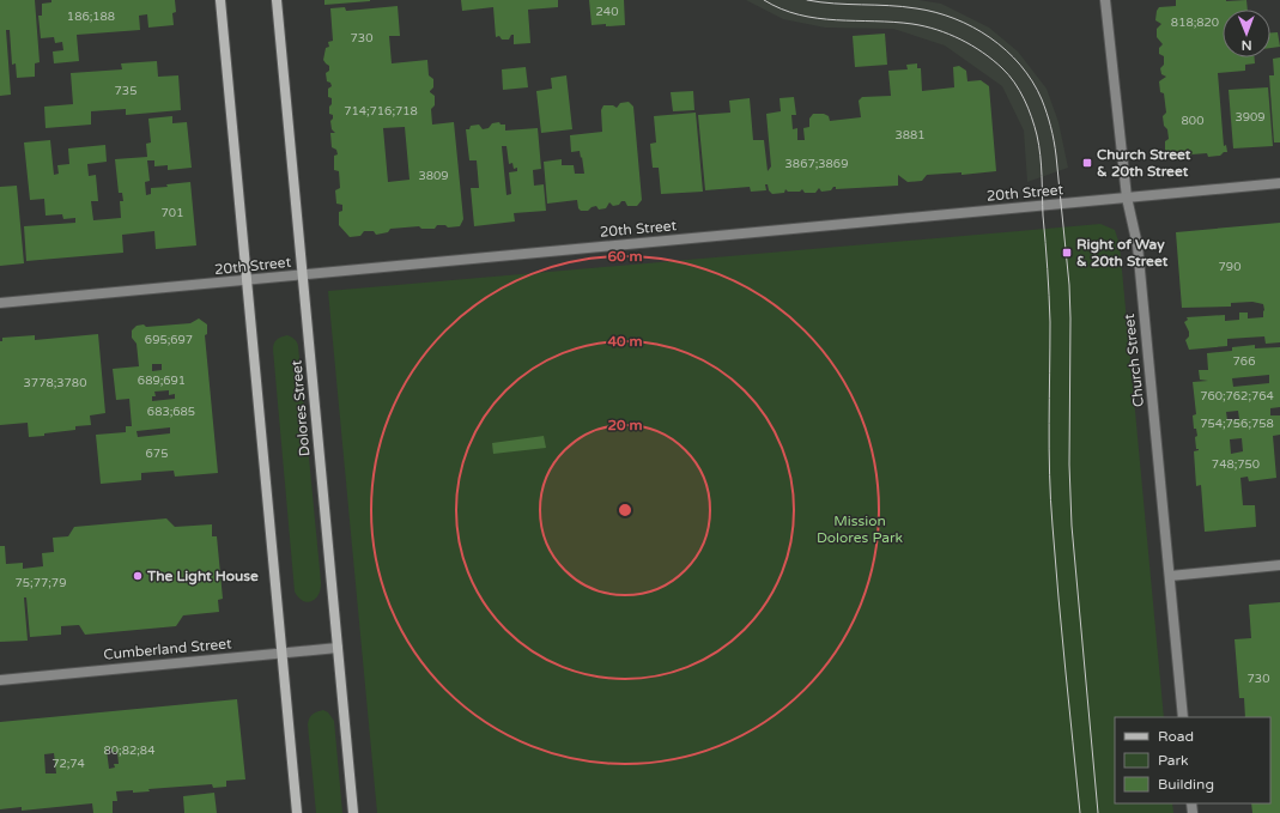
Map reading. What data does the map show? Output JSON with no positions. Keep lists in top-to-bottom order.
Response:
{
  "streets": {
    "main road": ["Dolores Street"],
    "street": ["20th Street", "Church Street", "Cumberland Street"]
  },
  "crossings": [
    ["20th Street", "Church Street"],
    ["20th Street", "Dolores Street"],
    ["Dolores Street", "Cumberland Street"]
  ],
  "parks": ["Mission Dolores Park"],
  "places": {
    "transit": ["Church Street & 20th Street", "Right of Way & 20th Street"],
    "other": ["The Light House"]
  },
  "house_numbers": [
    "240",
    "186;188",
    "818;820",
    "730",
    "735",
    "714;716;718",
    "3909",
    "800",
    "3881",
    "3867;3869",
    "3809",
    "701",
    "790",
    "695;697",
    "766",
    "689;691",
    "3778;3780",
    "760;762;764",
    "683;685",
    "754;756;758",
    "675",
    "748;750",
    "75;77;79",
    "730",
    "80;82;84",
    "72;74"
  ],
  "legend": ["Road", "Park", "Building"],
  "north": "bottom",
  "rings": ["60 m", "40 m", "20 m"]
}
